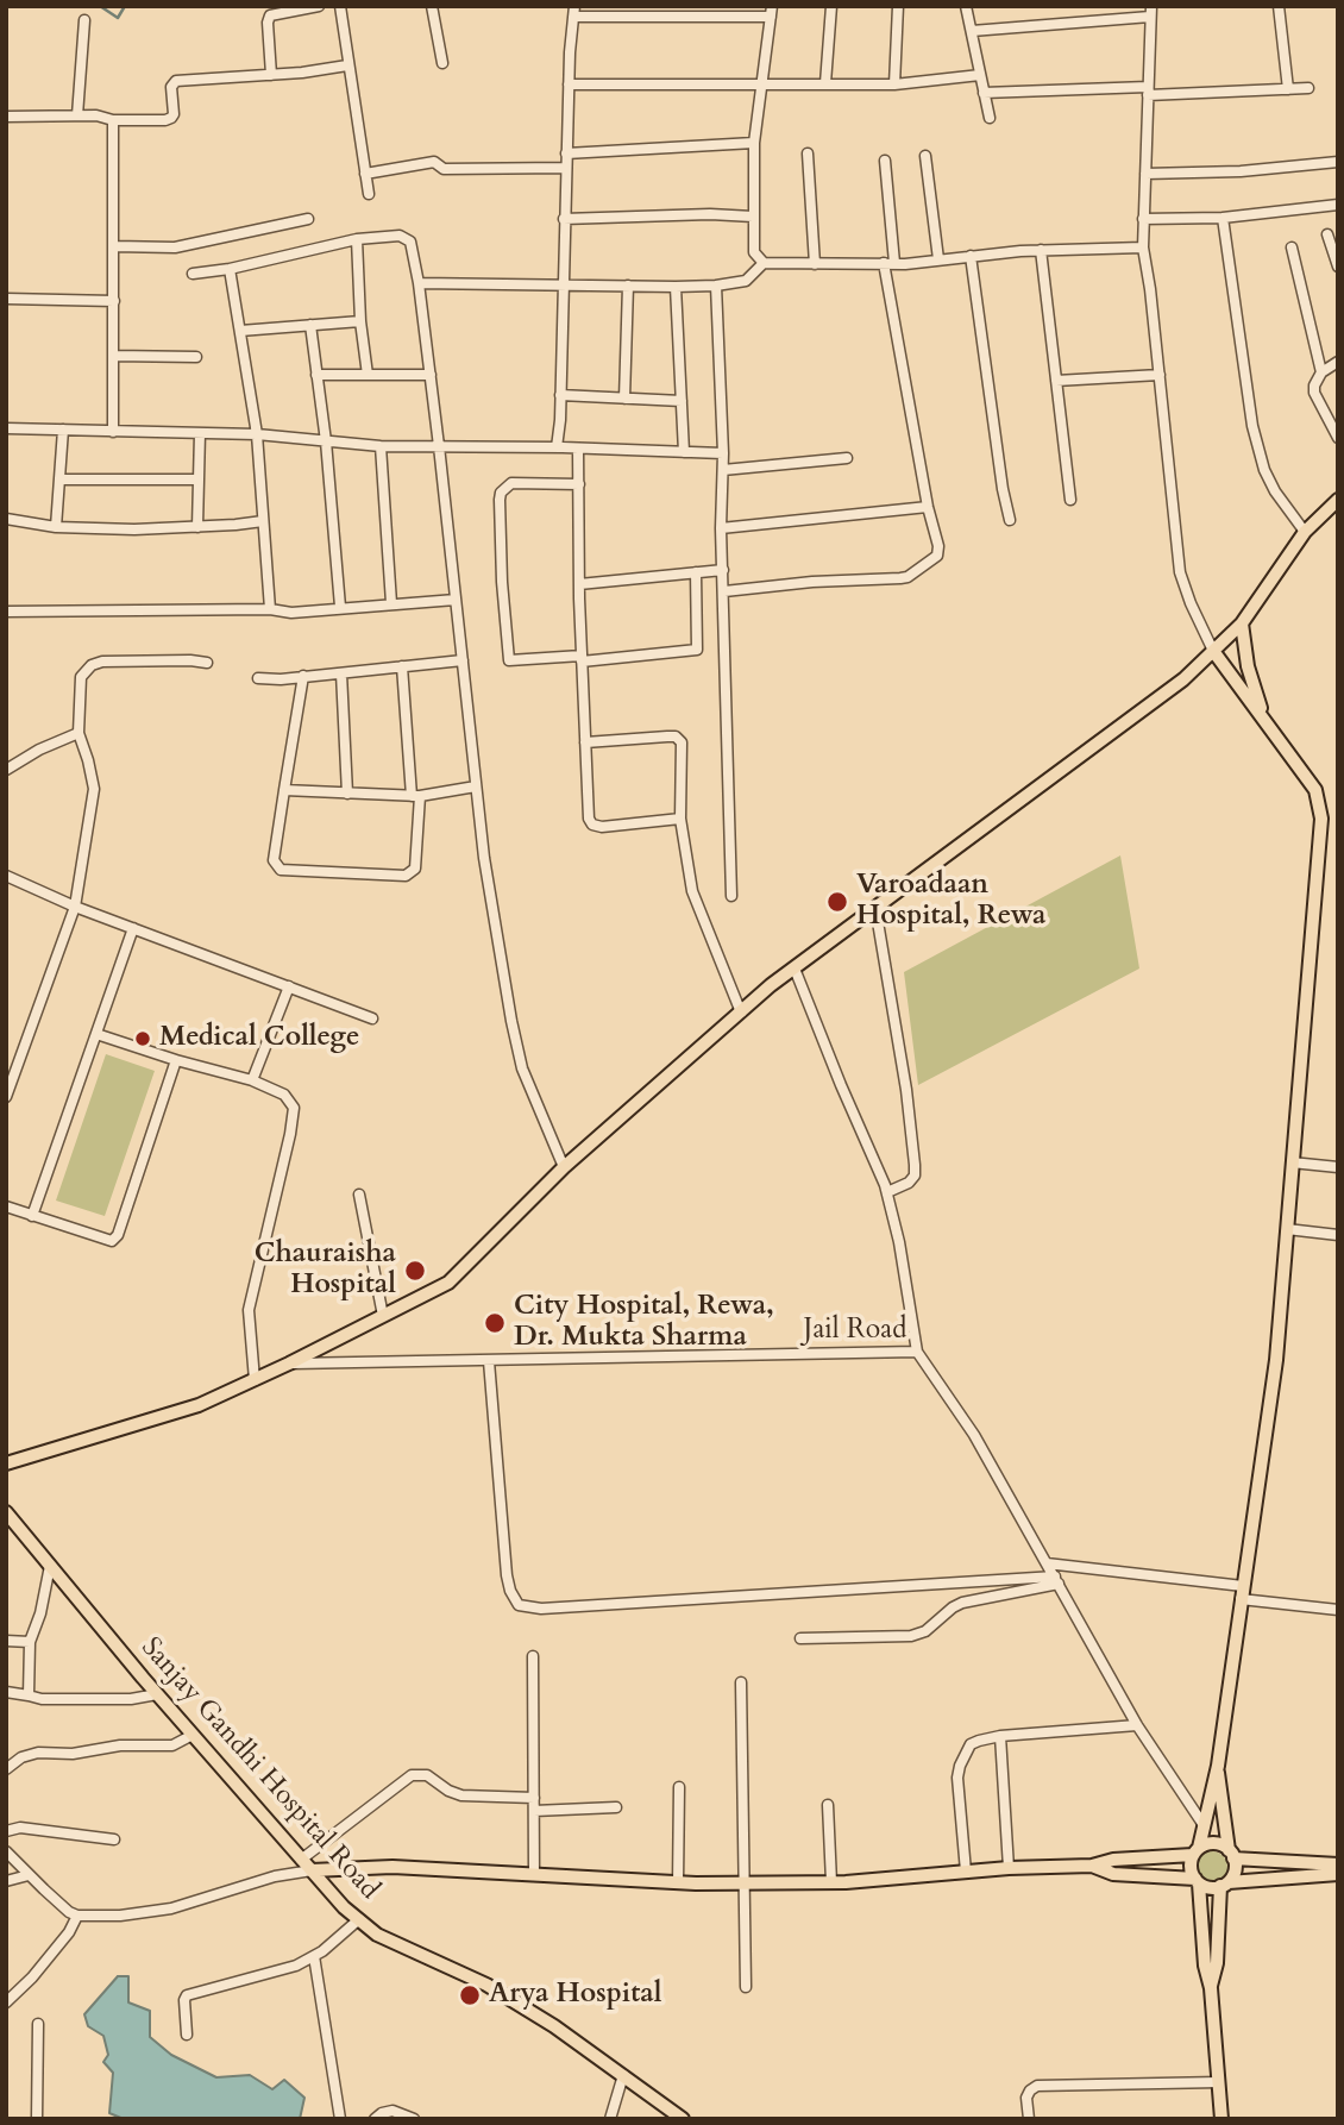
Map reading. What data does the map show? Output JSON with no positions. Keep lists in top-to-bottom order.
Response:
{
  "streets": {
    "main road": ["Sanjay Gandhi Hospital Road"],
    "street": ["Jail Road"]
  },
  "places": [
    "Varoadaan Hospital, Rewa",
    "Medical College",
    "Chauraisha Hospital",
    "City Hospital, Rewa, Dr. Mukta Sharma",
    "Arya Hospital"
  ]
}
